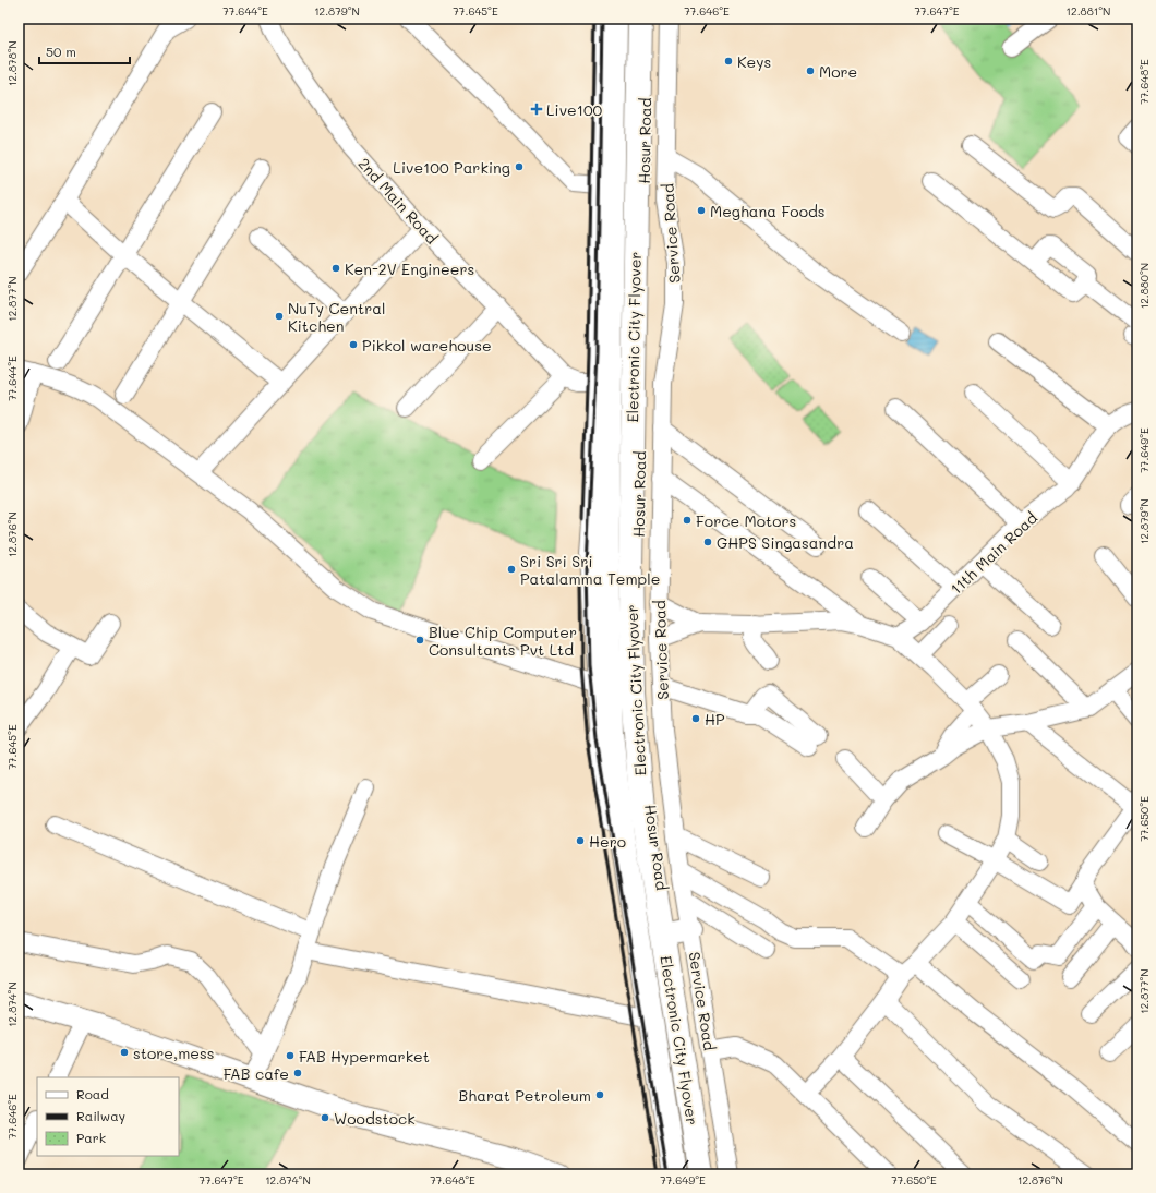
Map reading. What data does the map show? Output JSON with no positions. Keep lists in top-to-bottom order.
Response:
{
  "streets": {
    "highway": ["Hosur Road", "Electronic City Flyover"],
    "street": ["2nd Main Road", "Service Road", "11th Main Road"]
  },
  "crossings": [
    ["Hosur Road", "Service Road"]
  ],
  "places": {
    "other": [
      "Keys",
      "More",
      "Live100 Parking",
      "Meghana Foods",
      "Ken-2V Engineers",
      "NuTy Central Kitchen",
      "Pikkol warehouse",
      "Force Motors",
      "GHPS Singasandra",
      "Sri Sri Sri Patalamma Temple",
      "Blue Chip Computer Consultants Pvt Ltd",
      "HP",
      "Hero",
      "store,mess",
      "FAB Hypermarket",
      "FAB cafe",
      "Bharat Petroleum",
      "Woodstock"
    ],
    "health": ["Live100"]
  },
  "legend": ["Road", "Railway", "Park"],
  "scale_bar": "50 m",
  "coordinates": [
    "77.644°E",
    "12.879°N",
    "77.645°E",
    "77.646°E",
    "77.647°E",
    "12.881°N",
    "12.878°N",
    "77.648°E",
    "12.880°N",
    "12.877°N",
    "77.649°E",
    "12.876°N",
    "77.650°E",
    "12.874°N"
  ]
}
